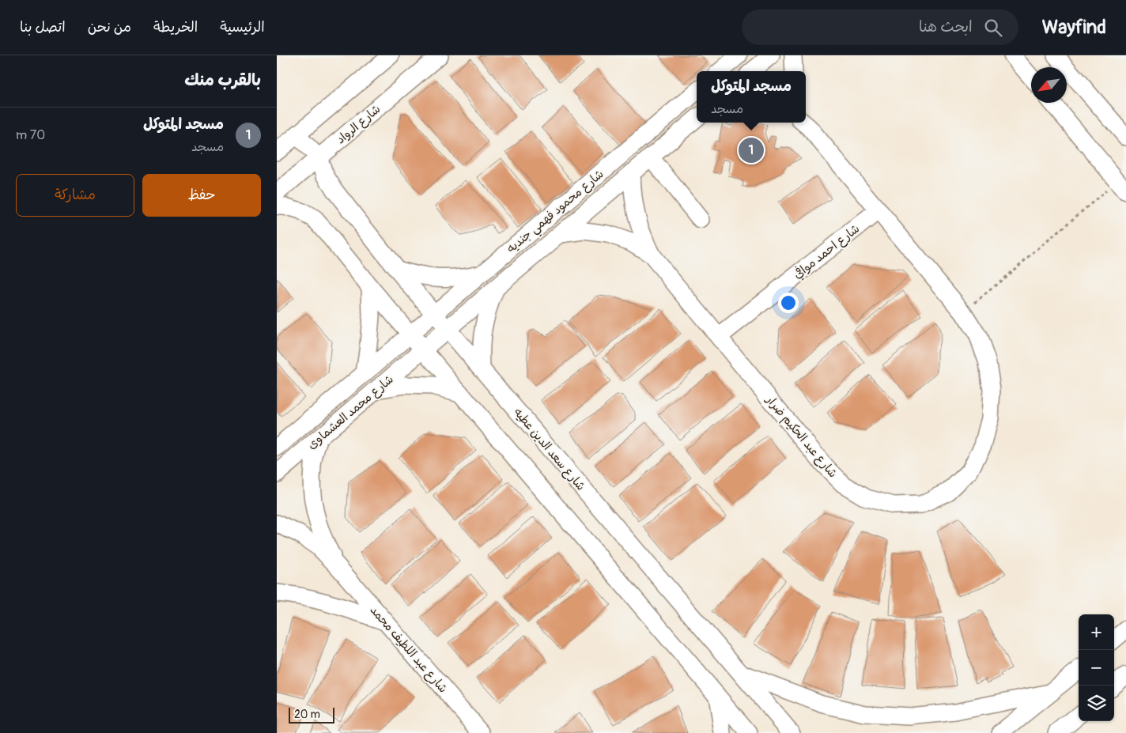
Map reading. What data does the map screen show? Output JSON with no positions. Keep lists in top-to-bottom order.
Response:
{
  "streets": {
    "street": [
      "شارع الرواد",
      "شارع محمود فهمي جنديه",
      "شارع احمد موافي",
      "شارع محمد العشماوى",
      "شارع عبد الحكيم ضرار",
      "شارع سعد الدين عطيه",
      "شارع عبد اللطيف محمد"
    ]
  },
  "crossings": [
    ["شارع الرواد", "شارع سعد الدين عطيه"],
    ["شارع محمود فهمي جنديه", "شارع محمد العشماوى"],
    ["شارع محمود فهمي جنديه", "شارع عبد الحكيم ضرار"],
    ["شارع محمود فهمي جنديه", "شارع سعد الدين عطيه"],
    ["شارع احمد موافي", "شارع عبد الحكيم ضرار"],
    ["شارع محمد العشماوى", "شارع عبد اللطيف محمد"]
  ],
  "scale_bar": "20 m",
  "north": "bottom left",
  "page": {
    "header": "Wayfind",
    "search": "ابحث هنا",
    "nav": [
      "الرئيسية",
      "الخريطة",
      "من نحن",
      "اتصل بنا"
    ],
    "heading": "بالقرب منك",
    "popup": ["مسجد المتوكل", "مسجد"],
    "list": [
      {
        "mark": "1",
        "name": "مسجد المتوكل",
        "note": "مسجد",
        "value": "70 m"
      }
    ],
    "pins": "1",
    "buttons": ["حفظ", "مشاركة"],
    "map_buttons": ["+", "−"],
    "scale": "20 m"
  }
}
